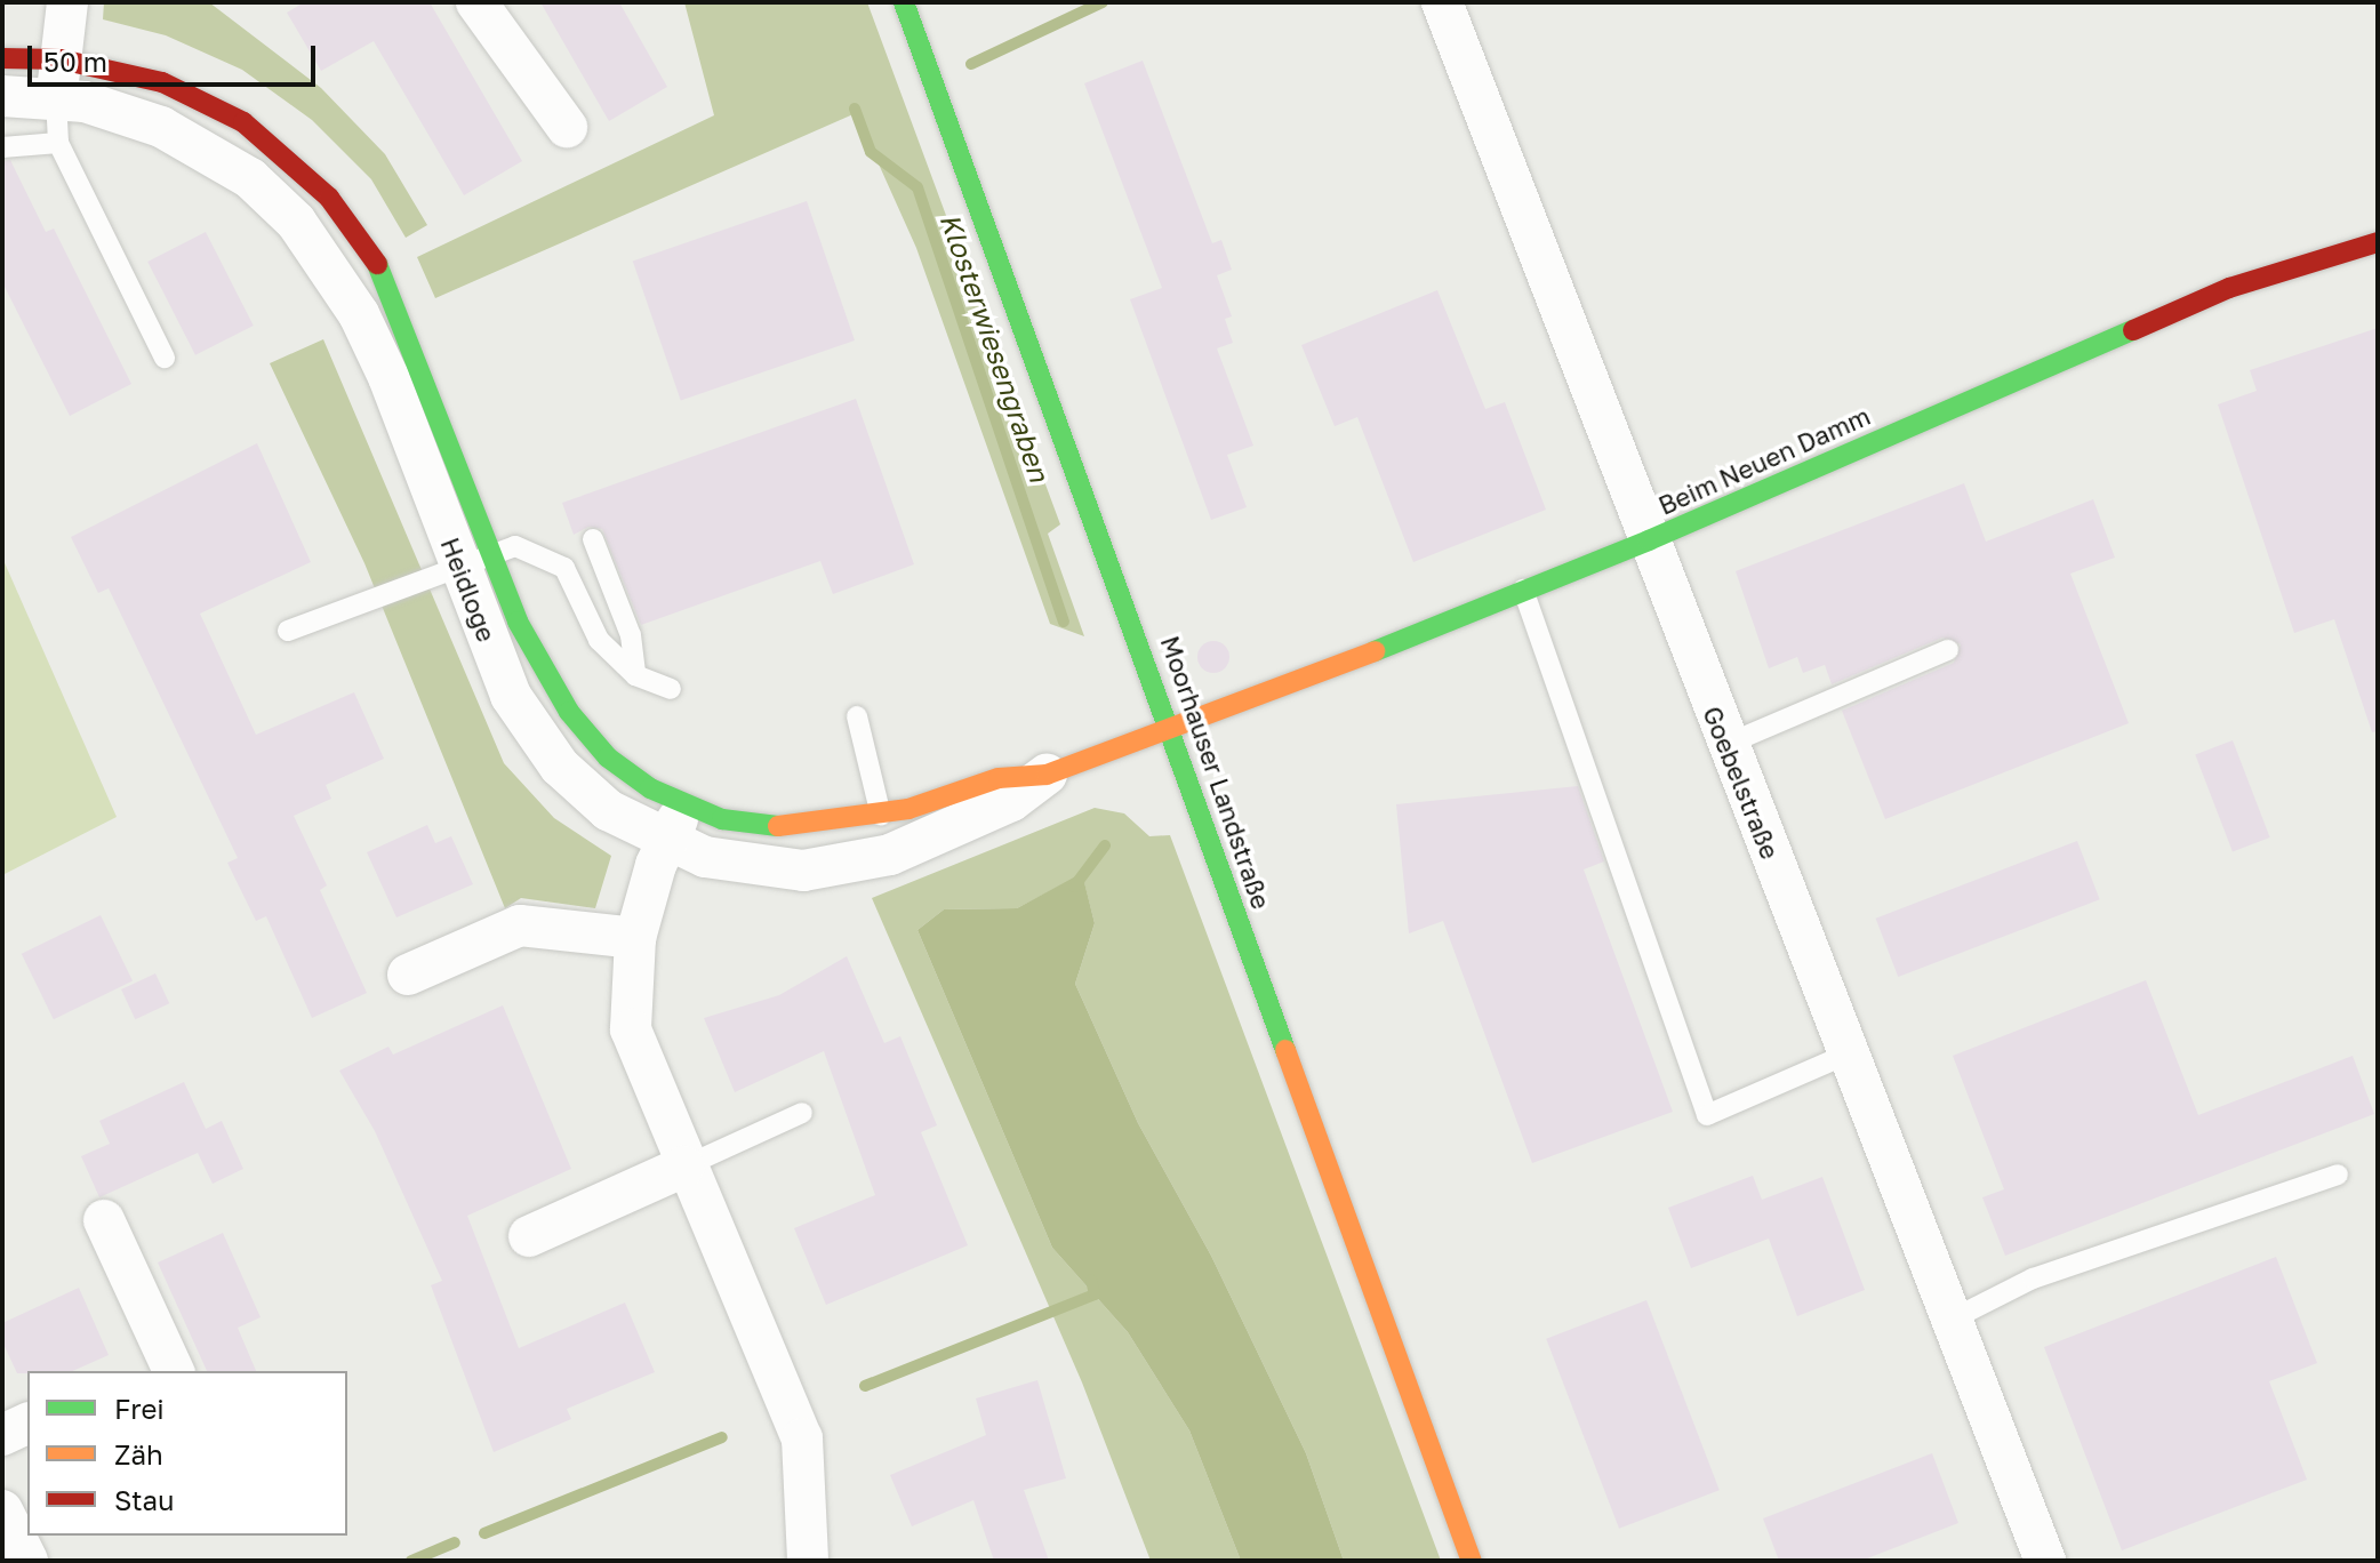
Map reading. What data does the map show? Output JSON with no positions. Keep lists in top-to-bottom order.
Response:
{
  "streets": {
    "street": [
      "Beim Neuen Damm",
      "Heidloge",
      "Moorhauser Landstraße",
      "Goebelstraße"
    ]
  },
  "crossings": [
    ["Beim Neuen Damm", "Heidloge"],
    ["Beim Neuen Damm", "Moorhauser Landstraße"],
    ["Beim Neuen Damm", "Goebelstraße"],
    ["Heidloge", "Moorhauser Landstraße"]
  ],
  "water": ["Klosterwiesengraben"],
  "legend": ["Frei", "Zäh", "Stau"],
  "scale_bar": "50 m"
}
